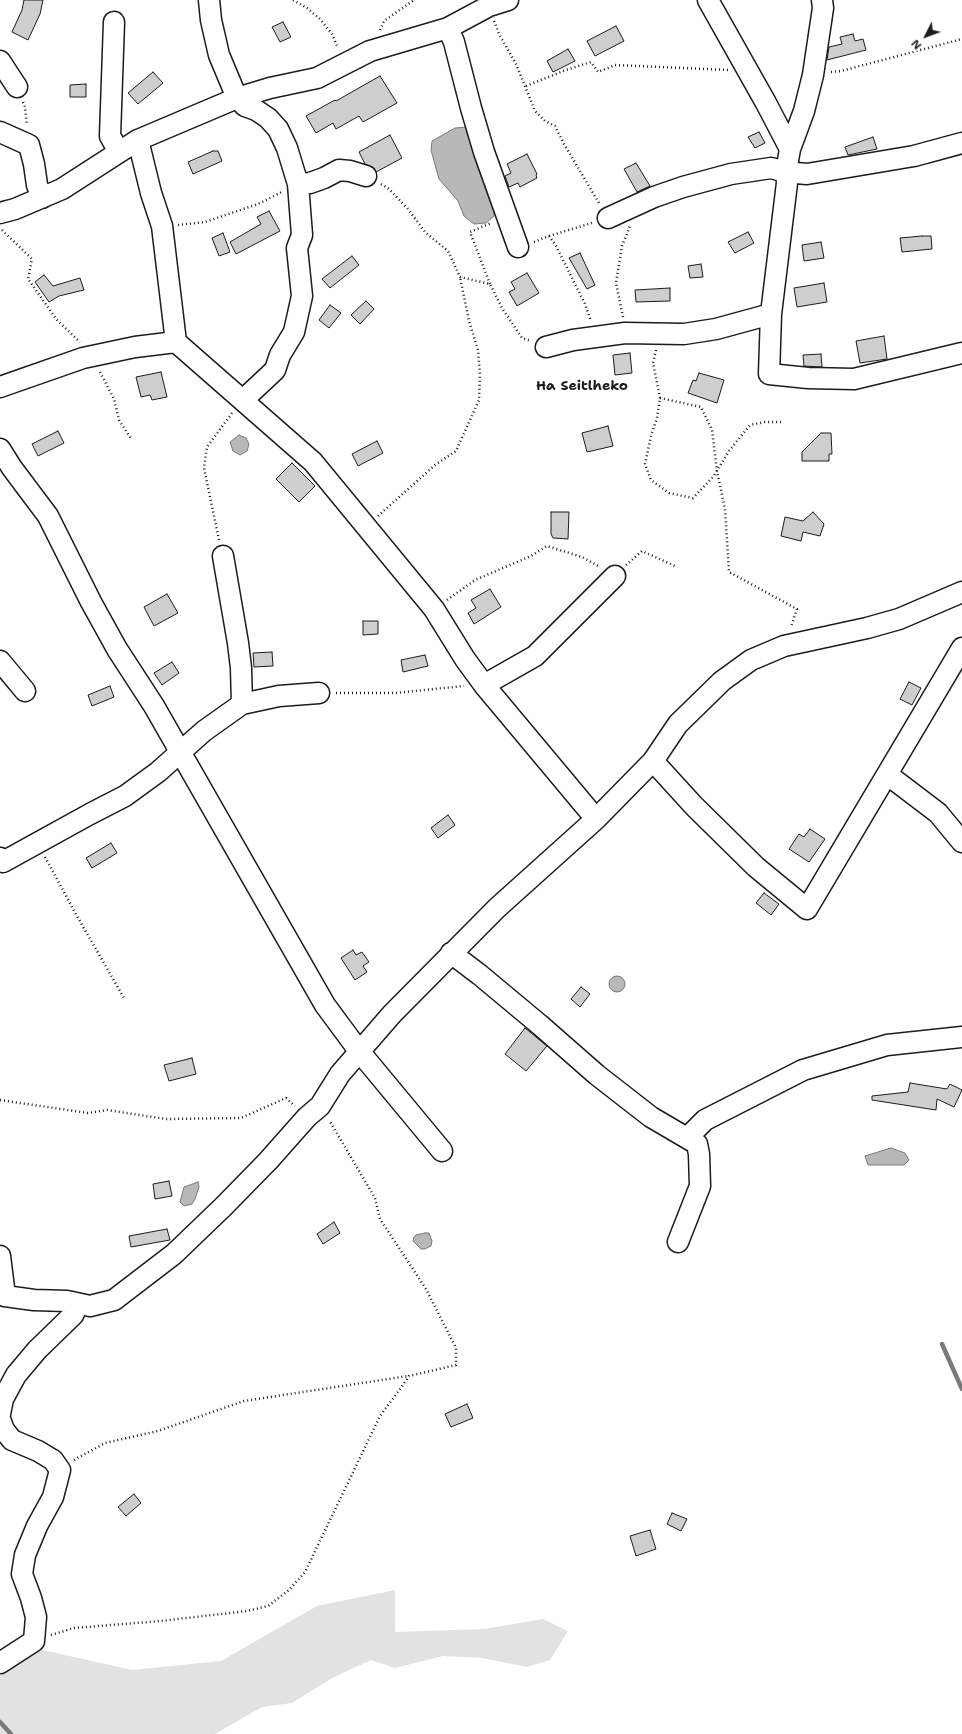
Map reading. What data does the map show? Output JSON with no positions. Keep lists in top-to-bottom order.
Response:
{
  "districts": ["Ha Seitlheko"],
  "north": "bottom left"
}
